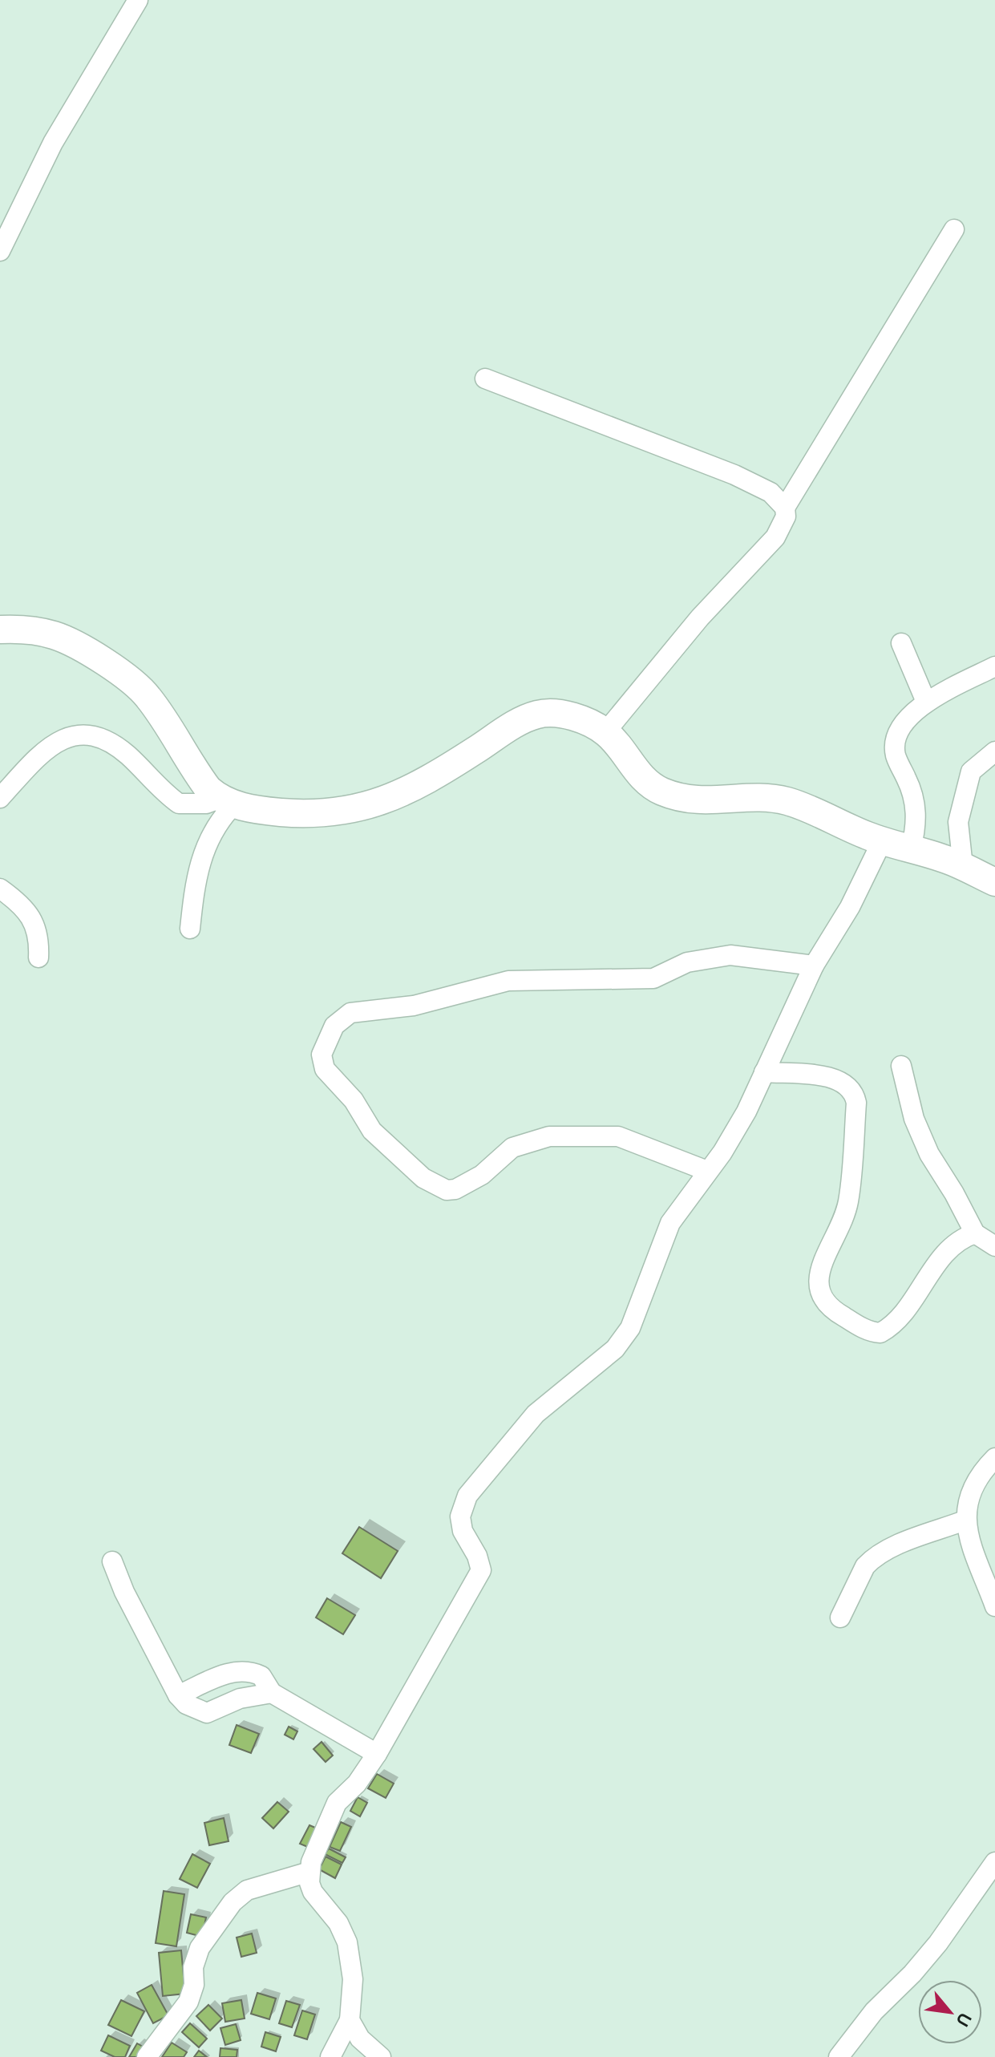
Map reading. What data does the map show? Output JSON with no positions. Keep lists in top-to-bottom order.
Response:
{
  "north": "bottom right"
}
